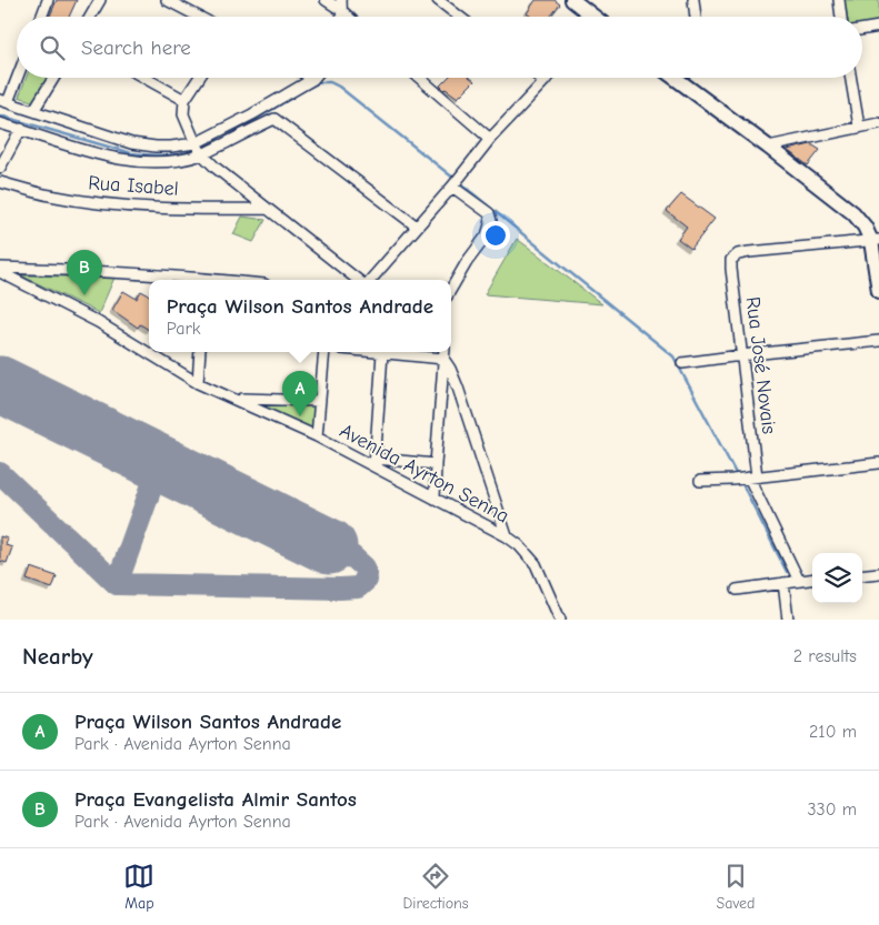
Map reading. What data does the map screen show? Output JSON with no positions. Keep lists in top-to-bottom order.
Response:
{
  "streets": {
    "street": ["Rua Isabel", "Rua José Novais", "Avenida Ayrton Senna"]
  },
  "page": {
    "search": "Search here",
    "pins": ["B", "A"],
    "popup": ["Praça Wilson Santos Andrade", "Park"],
    "heading": ["Nearby", "2 results"],
    "list": [
      {
        "mark": "A",
        "name": "Praça Wilson Santos Andrade",
        "note": "Park · Avenida Ayrton Senna",
        "value": "210 m"
      },
      {
        "mark": "B",
        "name": "Praça Evangelista Almir Santos",
        "note": "Park · Avenida Ayrton Senna",
        "value": "330 m"
      }
    ],
    "nav": ["Map", "Directions", "Saved"]
  }
}
